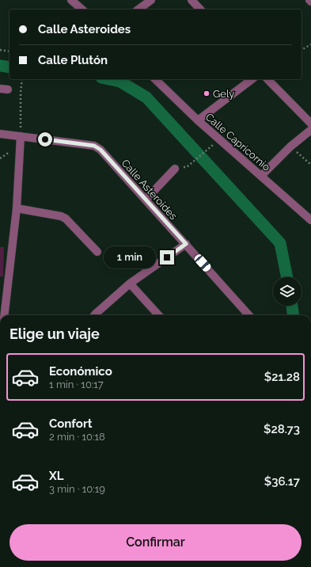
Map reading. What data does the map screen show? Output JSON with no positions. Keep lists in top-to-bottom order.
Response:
{
  "streets": {
    "street": ["Calle Capricornio", "Calle Asteroides"]
  },
  "places": ["Gely"],
  "page": {
    "banner": ["Calle Asteroides", "Calle Plutón"],
    "bubble": "1 min",
    "heading": "Elige un viaje",
    "list": [
      {
        "name": "Económico",
        "note": "1 min · 10:17",
        "value": "$21.28"
      },
      {
        "name": "Confort",
        "note": "2 min · 10:18",
        "value": "$28.73"
      },
      {
        "name": "XL",
        "note": "3 min · 10:19",
        "value": "$36.17"
      }
    ],
    "buttons": "Confirmar"
  }
}
